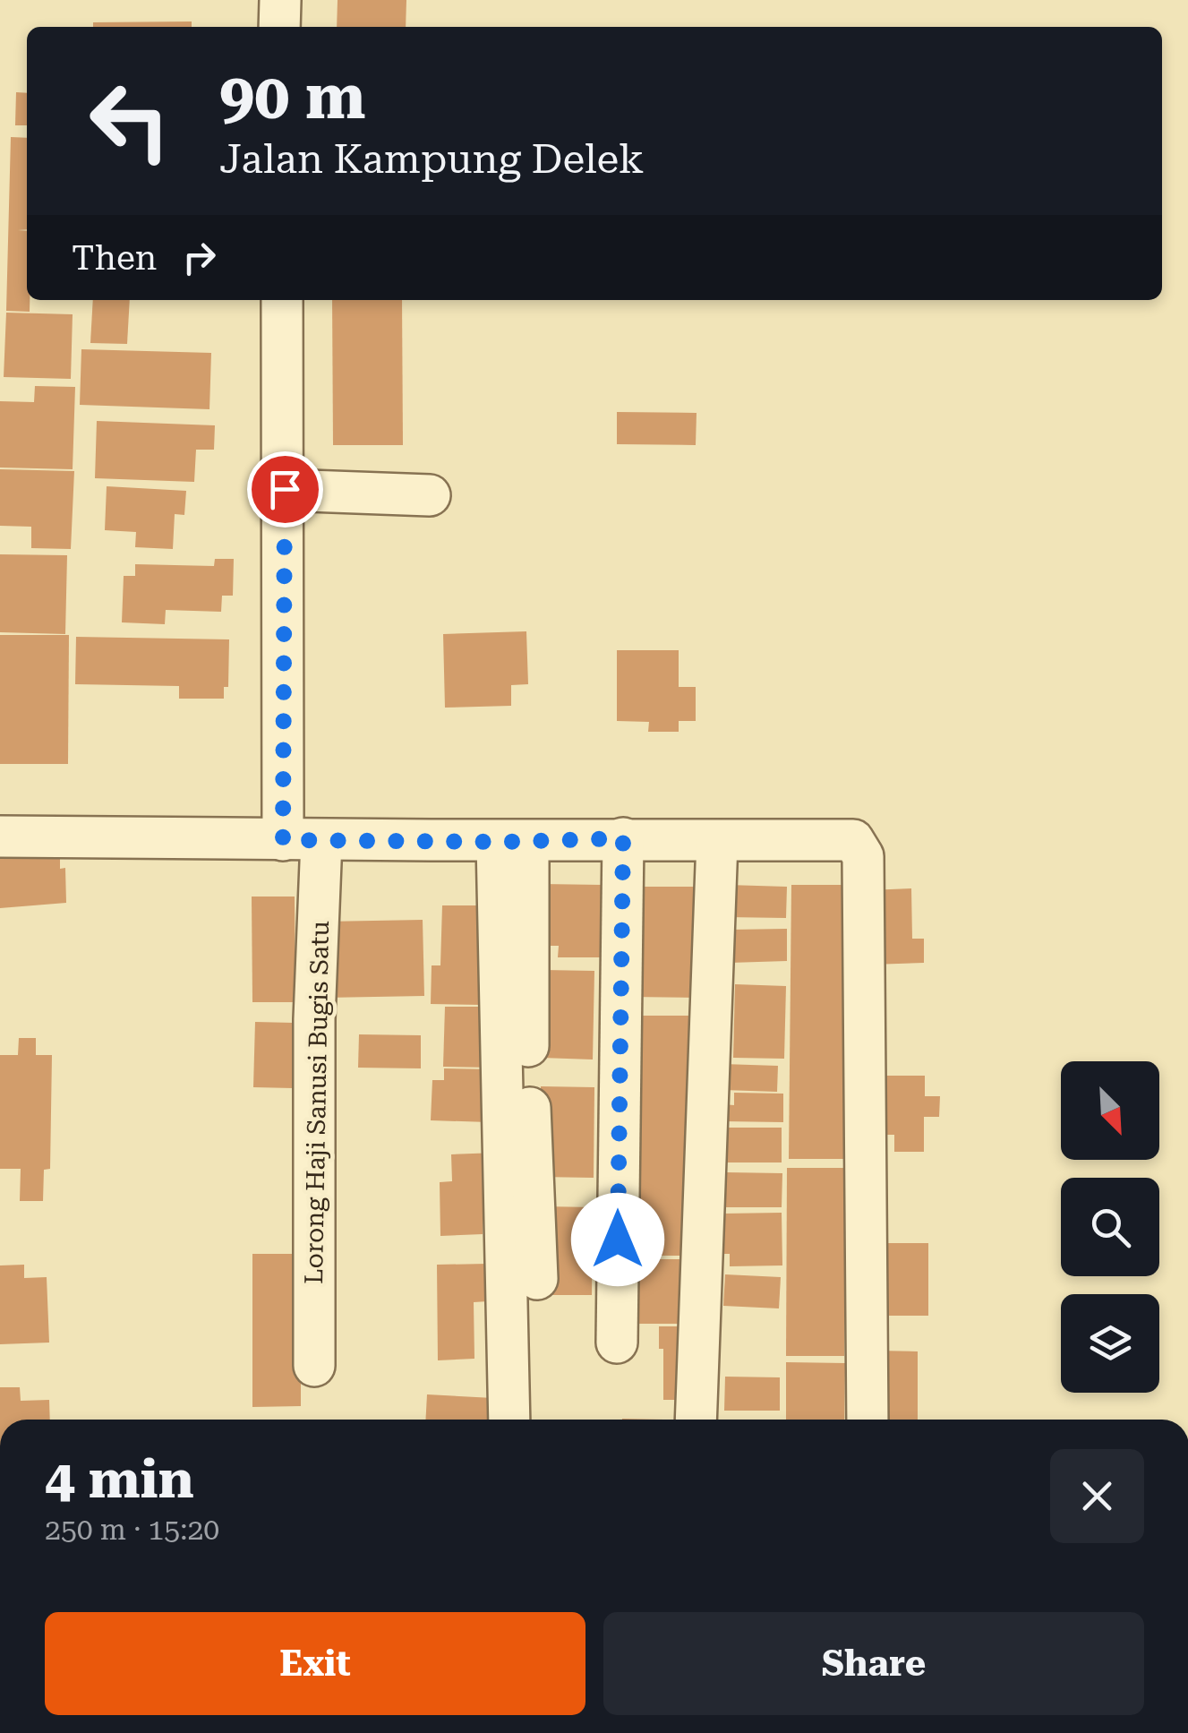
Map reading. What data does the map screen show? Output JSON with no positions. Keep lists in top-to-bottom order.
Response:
{
  "streets": {
    "street": ["Lorong Haji Sanusi Bugis Satu"]
  },
  "north": "bottom right",
  "page": {
    "turn": ["90 m", "Jalan Kampung Delek"],
    "then": "Then",
    "heading": ["4 min", "250 m · 15:20"],
    "buttons": ["Exit", "Share"]
  }
}
